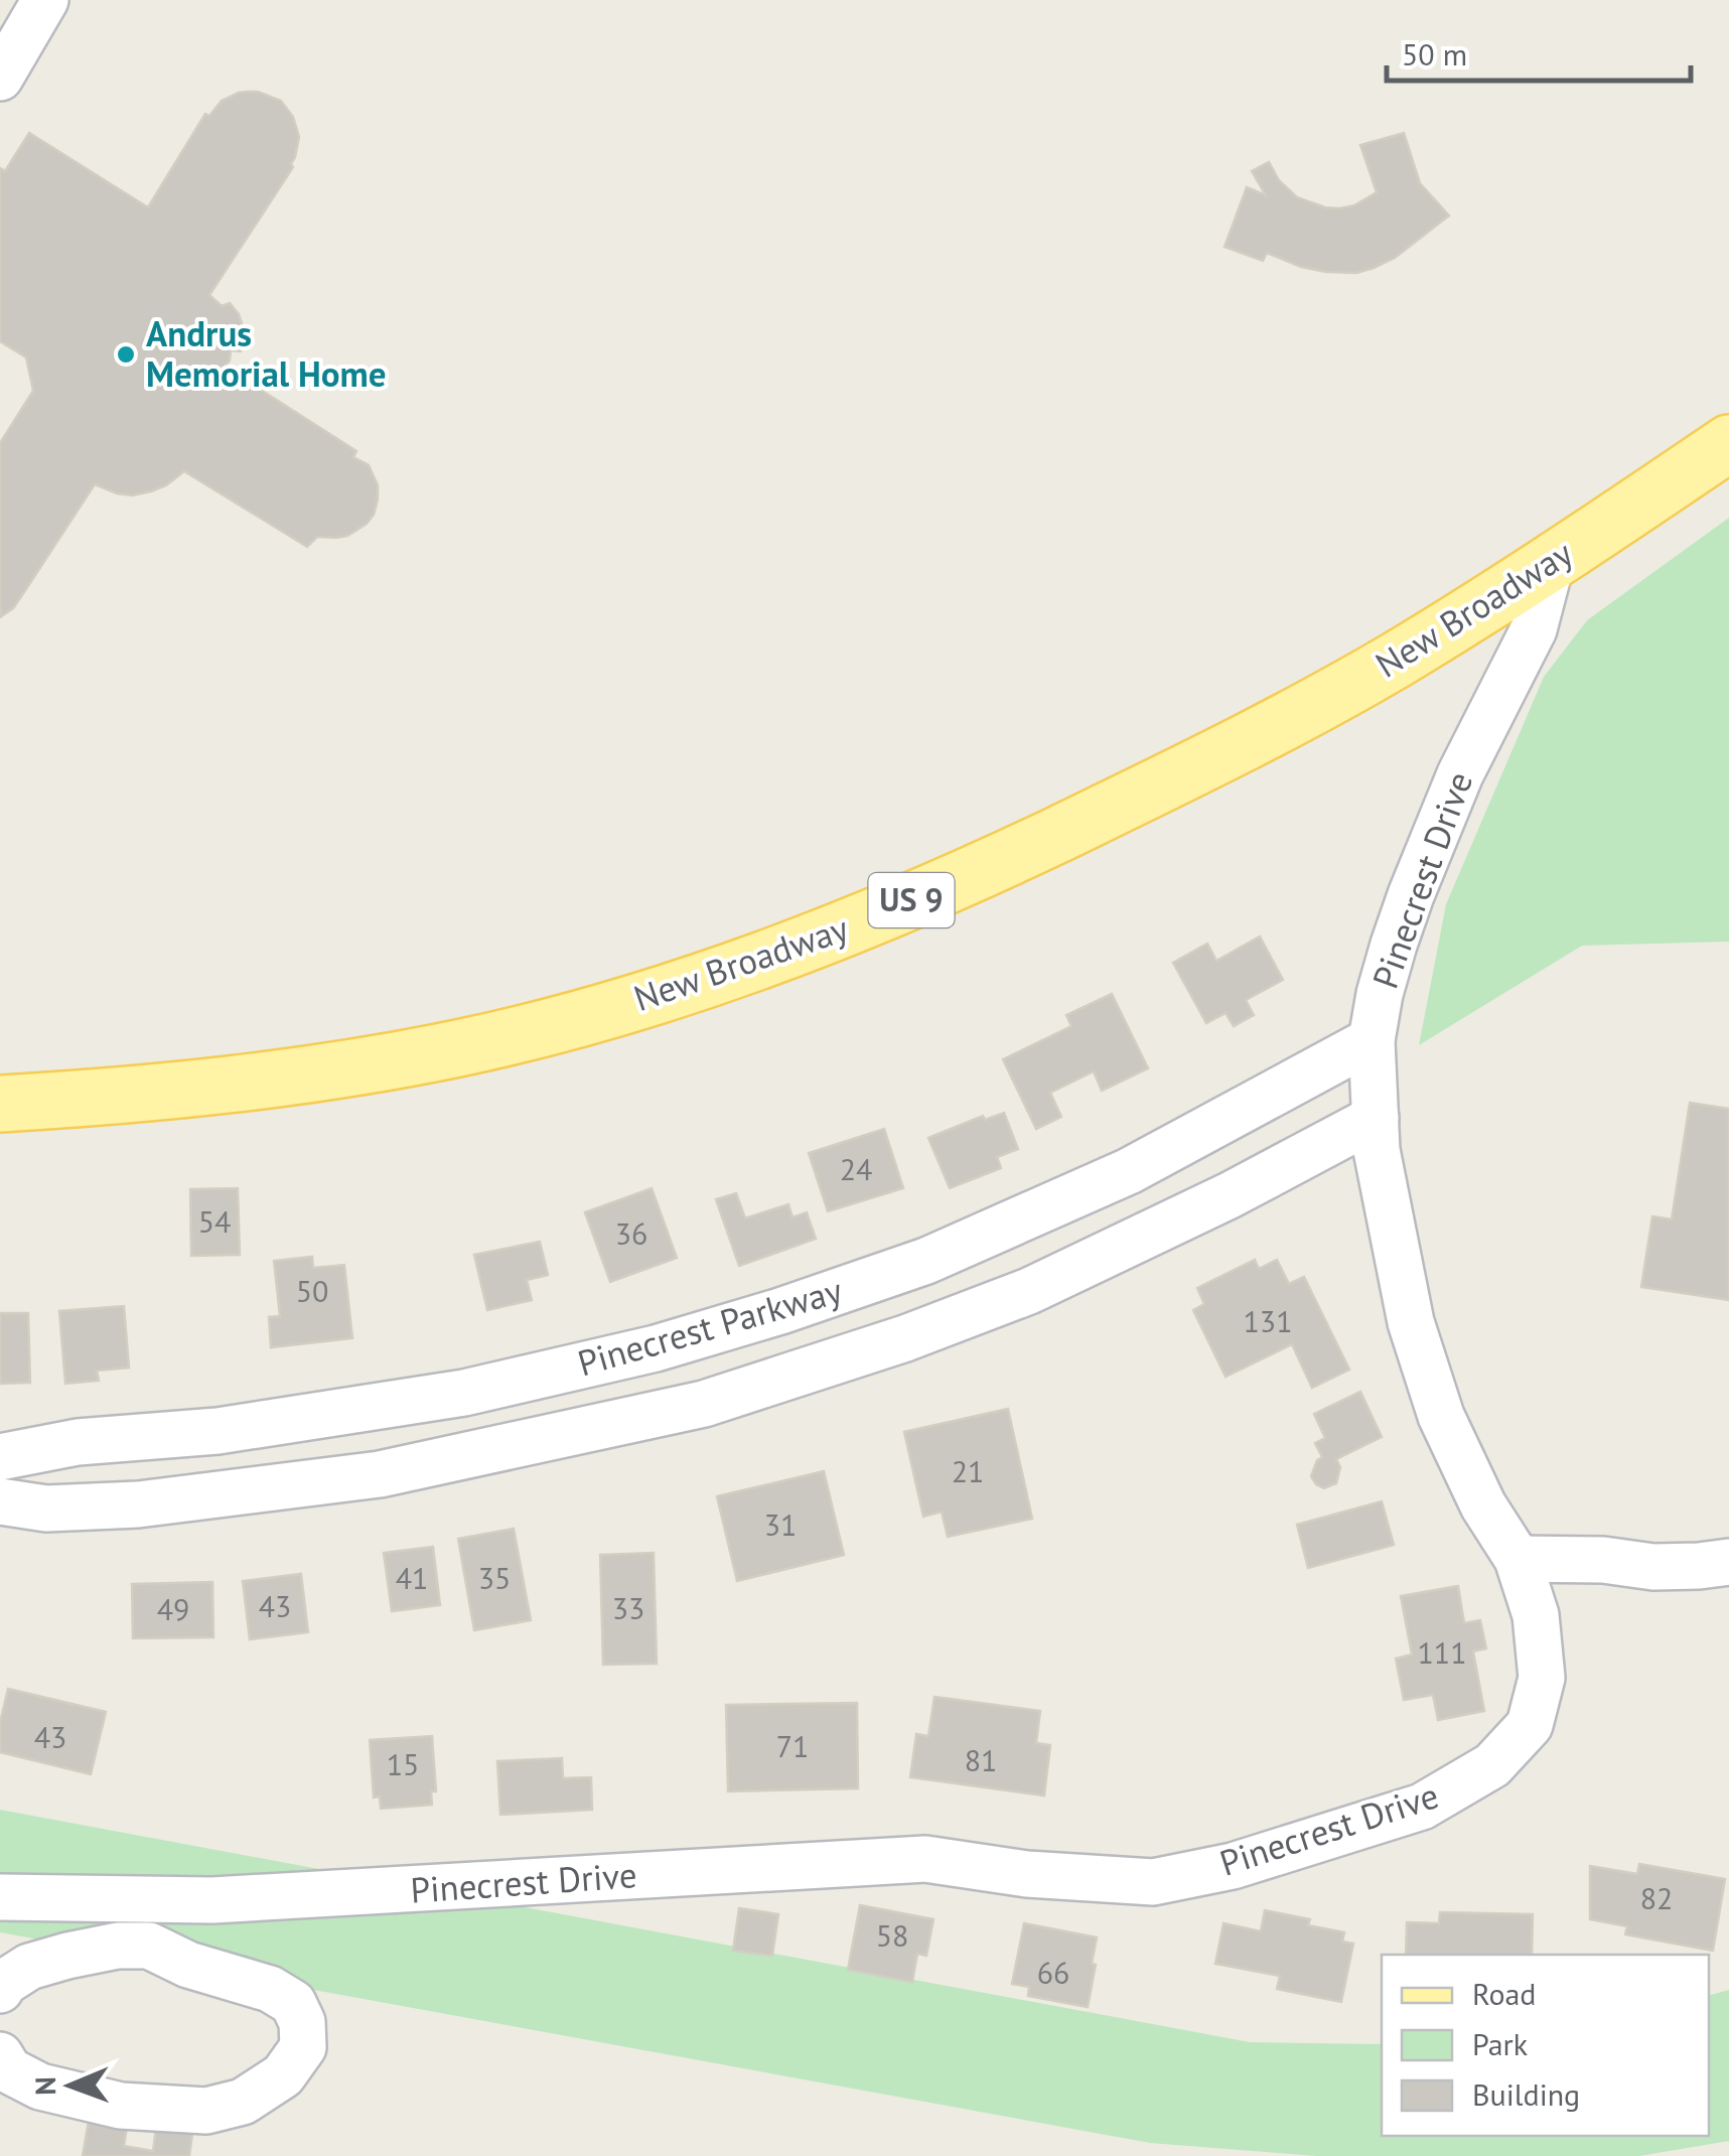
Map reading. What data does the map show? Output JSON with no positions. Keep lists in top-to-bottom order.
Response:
{
  "streets": {
    "main road": ["New Broadway", "US 9"],
    "street": ["Pinecrest Drive", "Pinecrest Parkway"]
  },
  "crossings": [
    ["New Broadway", "Pinecrest Drive"],
    ["Pinecrest Drive", "Pinecrest Parkway"]
  ],
  "places": ["Andrus Memorial Home"],
  "house_numbers": [
    "24",
    "54",
    "36",
    "50",
    "131",
    "21",
    "31",
    "41",
    "35",
    "43",
    "33",
    "49",
    "111",
    "43",
    "71",
    "81",
    "15",
    "82",
    "58",
    "66"
  ],
  "legend": ["Road", "Park", "Building"],
  "scale_bar": "50 m",
  "north": "left"
}
